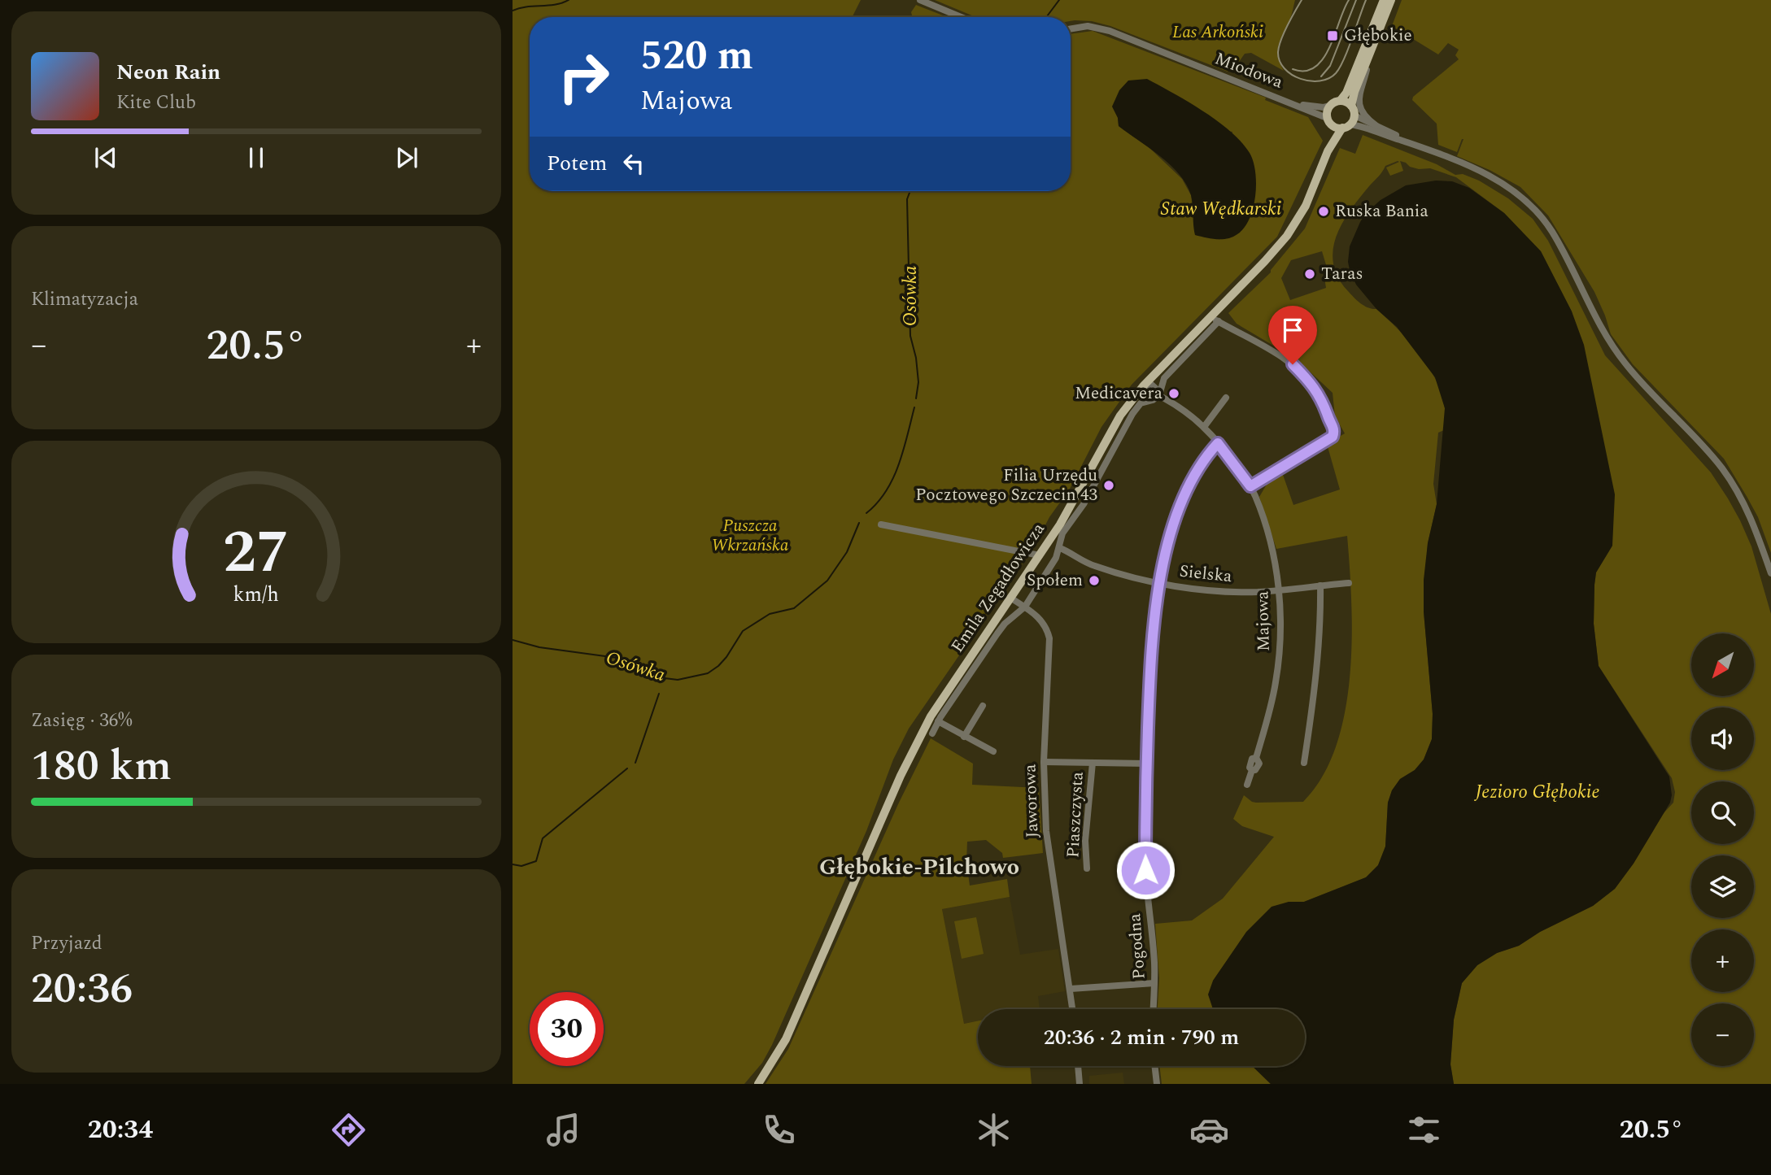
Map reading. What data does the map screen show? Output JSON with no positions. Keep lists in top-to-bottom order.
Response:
{
  "streets": {
    "main road": ["Emila Zegadłowicza"],
    "street": [
      "Miodowa",
      "Sielska",
      "Majowa",
      "Jaworowa",
      "Piaszczysta",
      "Pogodna"
    ]
  },
  "crossings": [
    ["Miodowa", "Emila Zegadłowicza"],
    ["Sielska", "Majowa"],
    ["Sielska", "Pogodna"],
    ["Emila Zegadłowicza", "Majowa"],
    ["Emila Zegadłowicza", "Jaworowa"],
    ["Majowa", "Pogodna"],
    ["Jaworowa", "Piaszczysta"],
    ["Piaszczysta", "Pogodna"]
  ],
  "districts": ["Głębokie-Pilchowo"],
  "water": ["Staw Wędkarski", "Osówka", "Jezioro Głębokie"],
  "parks": ["Las Arkoński", "Puszcza Wkrzańska"],
  "places": {
    "transit": ["Głębokie"],
    "other": [
      "Ruska Bania",
      "Taras",
      "Medicavera",
      "Filia Urzędu Pocztowego Szczecin 43",
      "Społem"
    ]
  },
  "north": "bottom left",
  "page": {
    "turn": ["520 m", "Majowa"],
    "song": ["Neon Rain", "Kite Club"],
    "then": "Potem",
    "tile": [
      "Klimatyzacja",
      ["Zasięg · 36%", "180 km"],
      ["Przyjazd", "20:36"]
    ],
    "heat": ["−", "20.5°", "+"],
    "map_buttons": ["+", "−"],
    "limit": "30",
    "trip": "20:36 · 2 min · 790 m",
    "tabs": ["20:34", "20.5°"],
    "gauge": ["27", "km/h"]
  }
}
